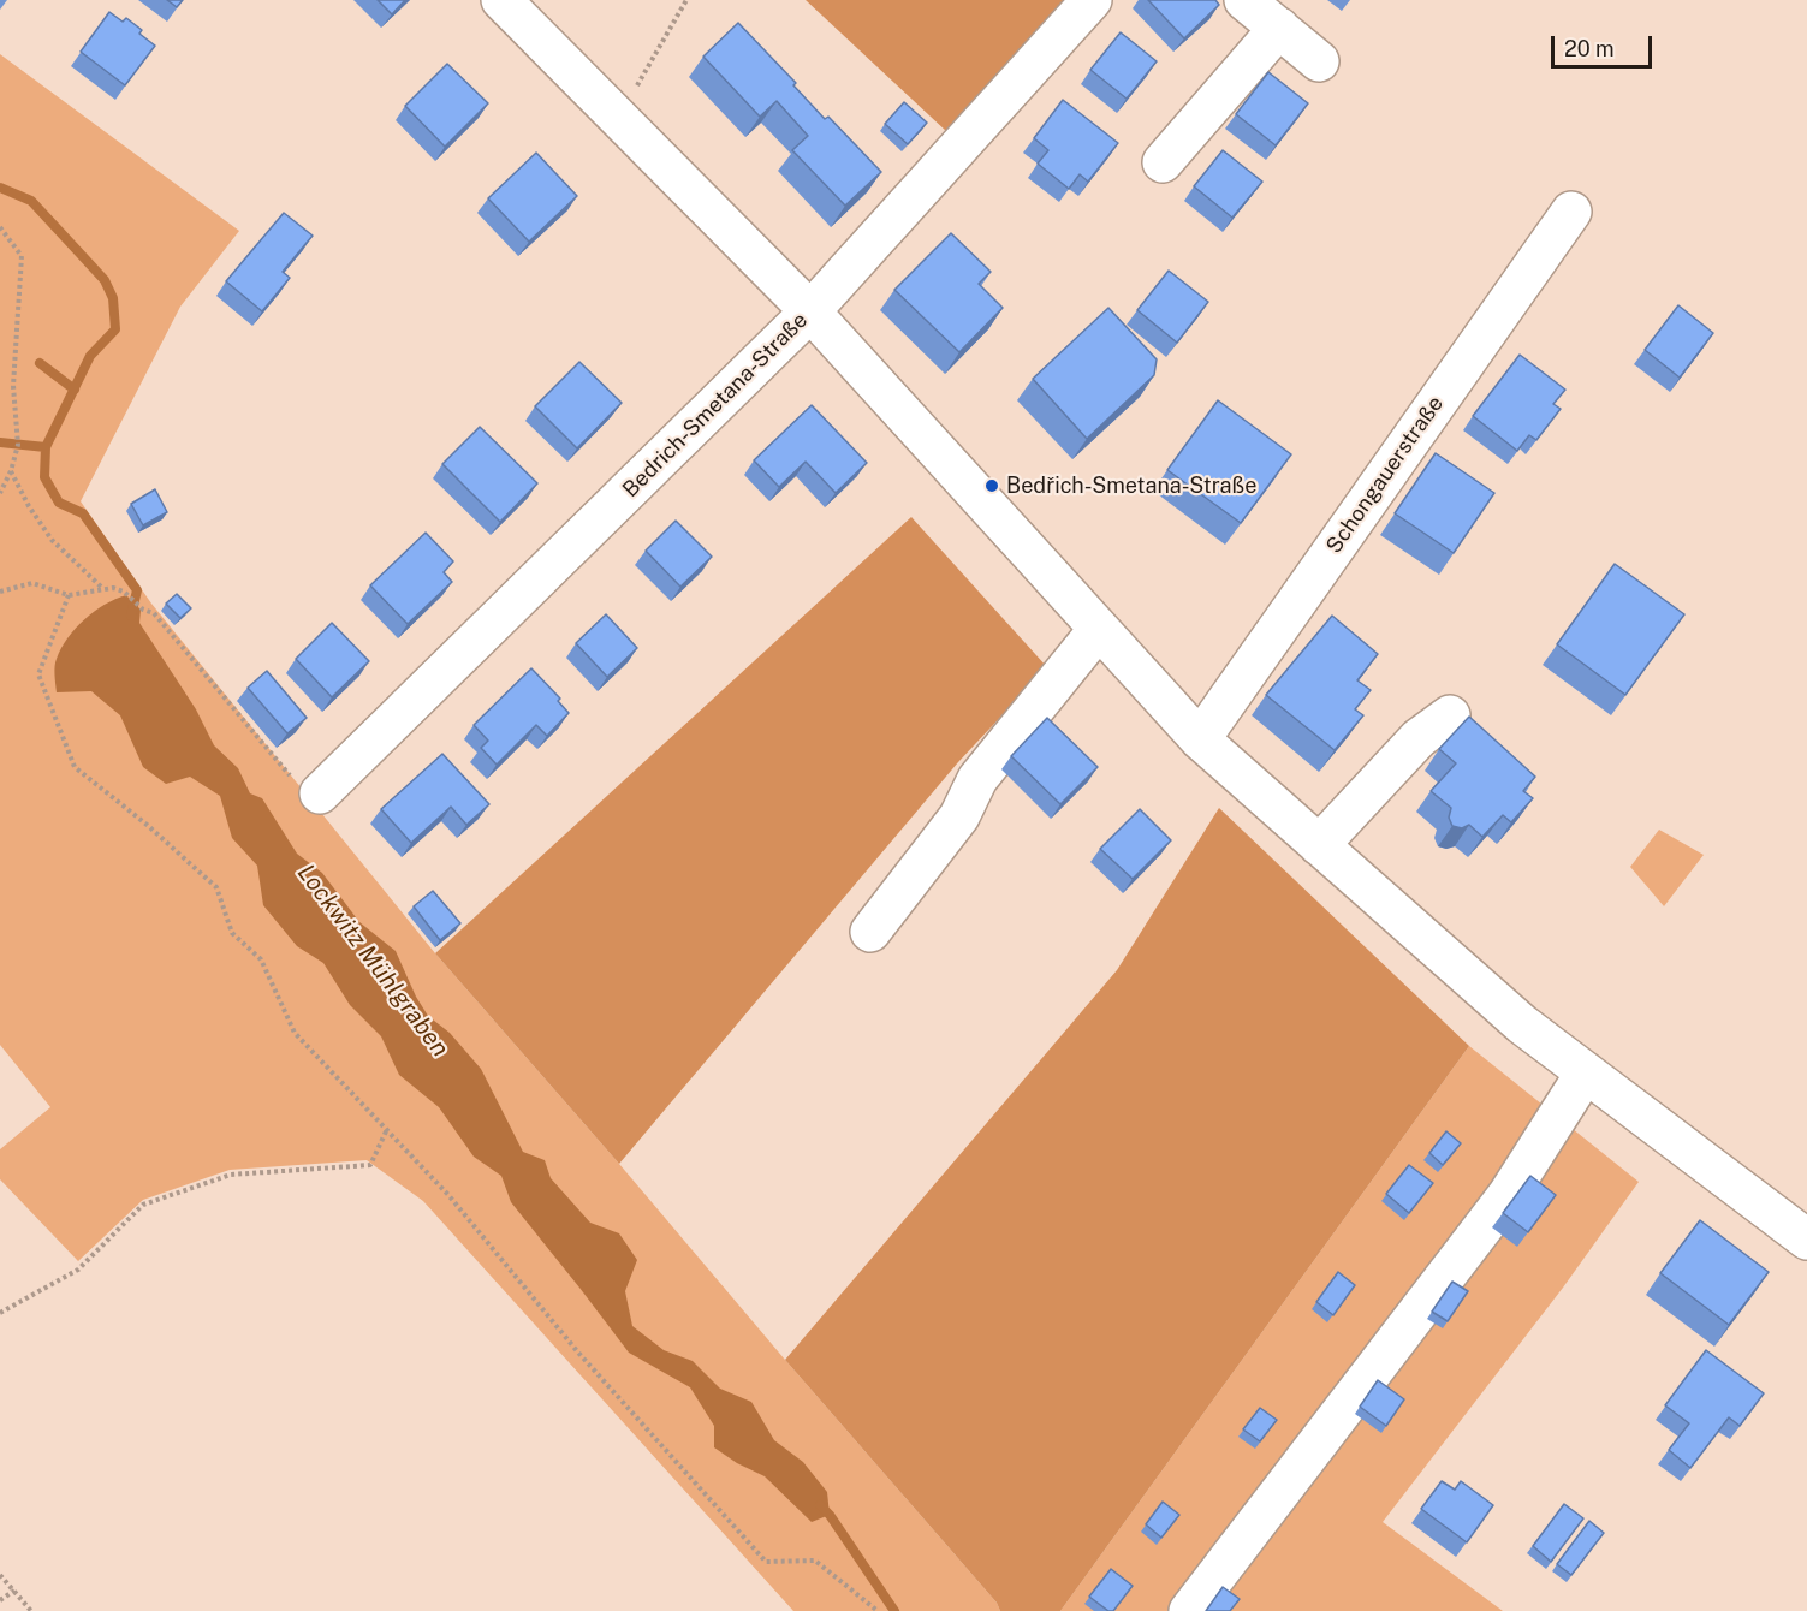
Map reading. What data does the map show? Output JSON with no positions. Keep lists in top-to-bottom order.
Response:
{
  "streets": {
    "street": ["Bedrich-Smetana-Straße", "Schongauerstraße"]
  },
  "water": ["Lockwitz Mühlgraben"],
  "places": ["Bedřich-Smetana-Straße"],
  "scale_bar": "20 m"
}
